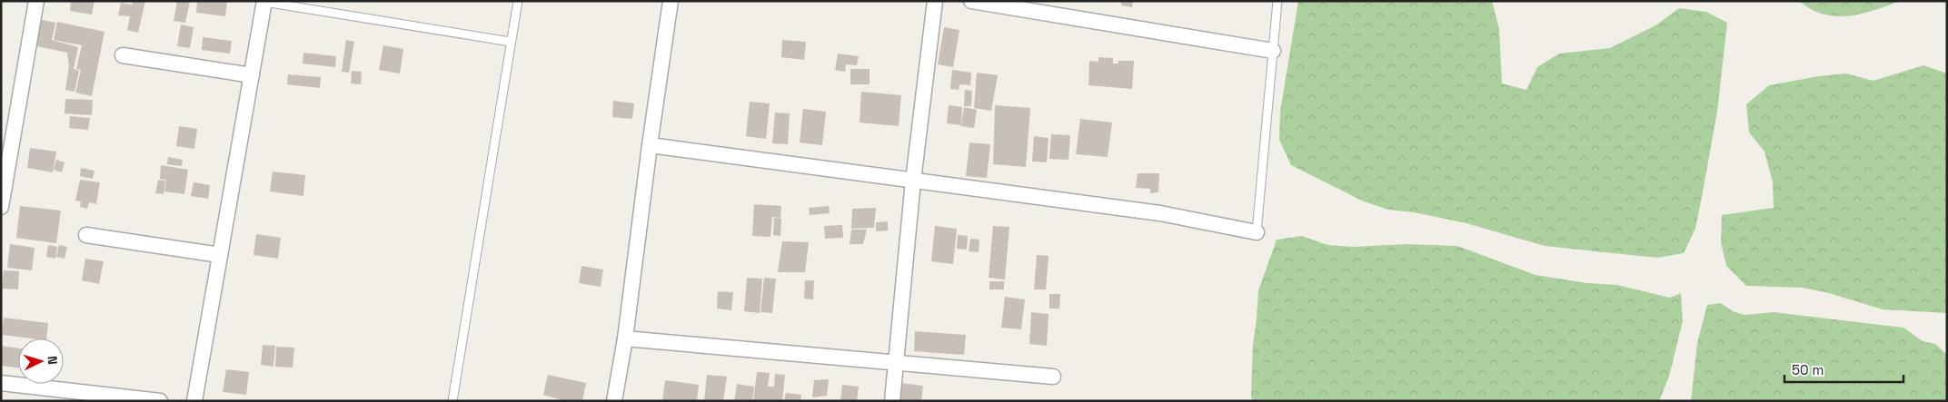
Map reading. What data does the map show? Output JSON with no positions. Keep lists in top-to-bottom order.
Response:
{
  "scale_bar": "50 m",
  "north": "right"
}
